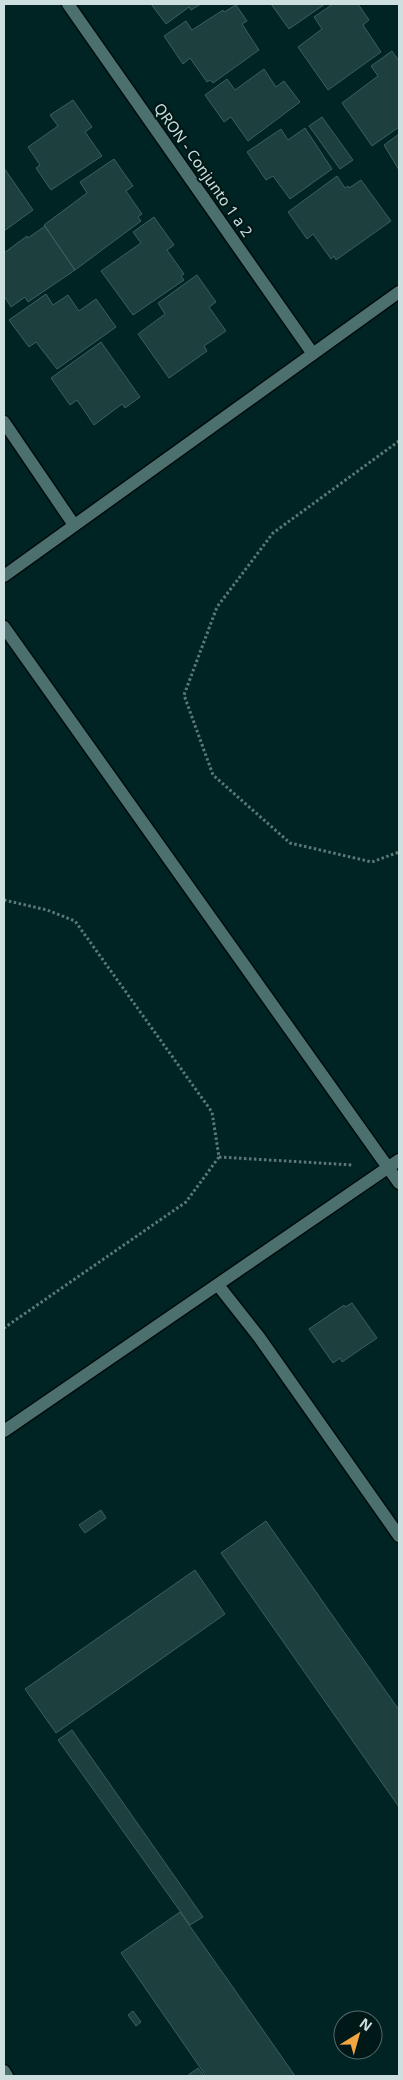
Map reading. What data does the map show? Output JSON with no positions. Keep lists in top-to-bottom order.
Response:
{
  "streets": {
    "street": ["QRON - Conjunto 1 a 2"]
  },
  "north": "top right"
}
